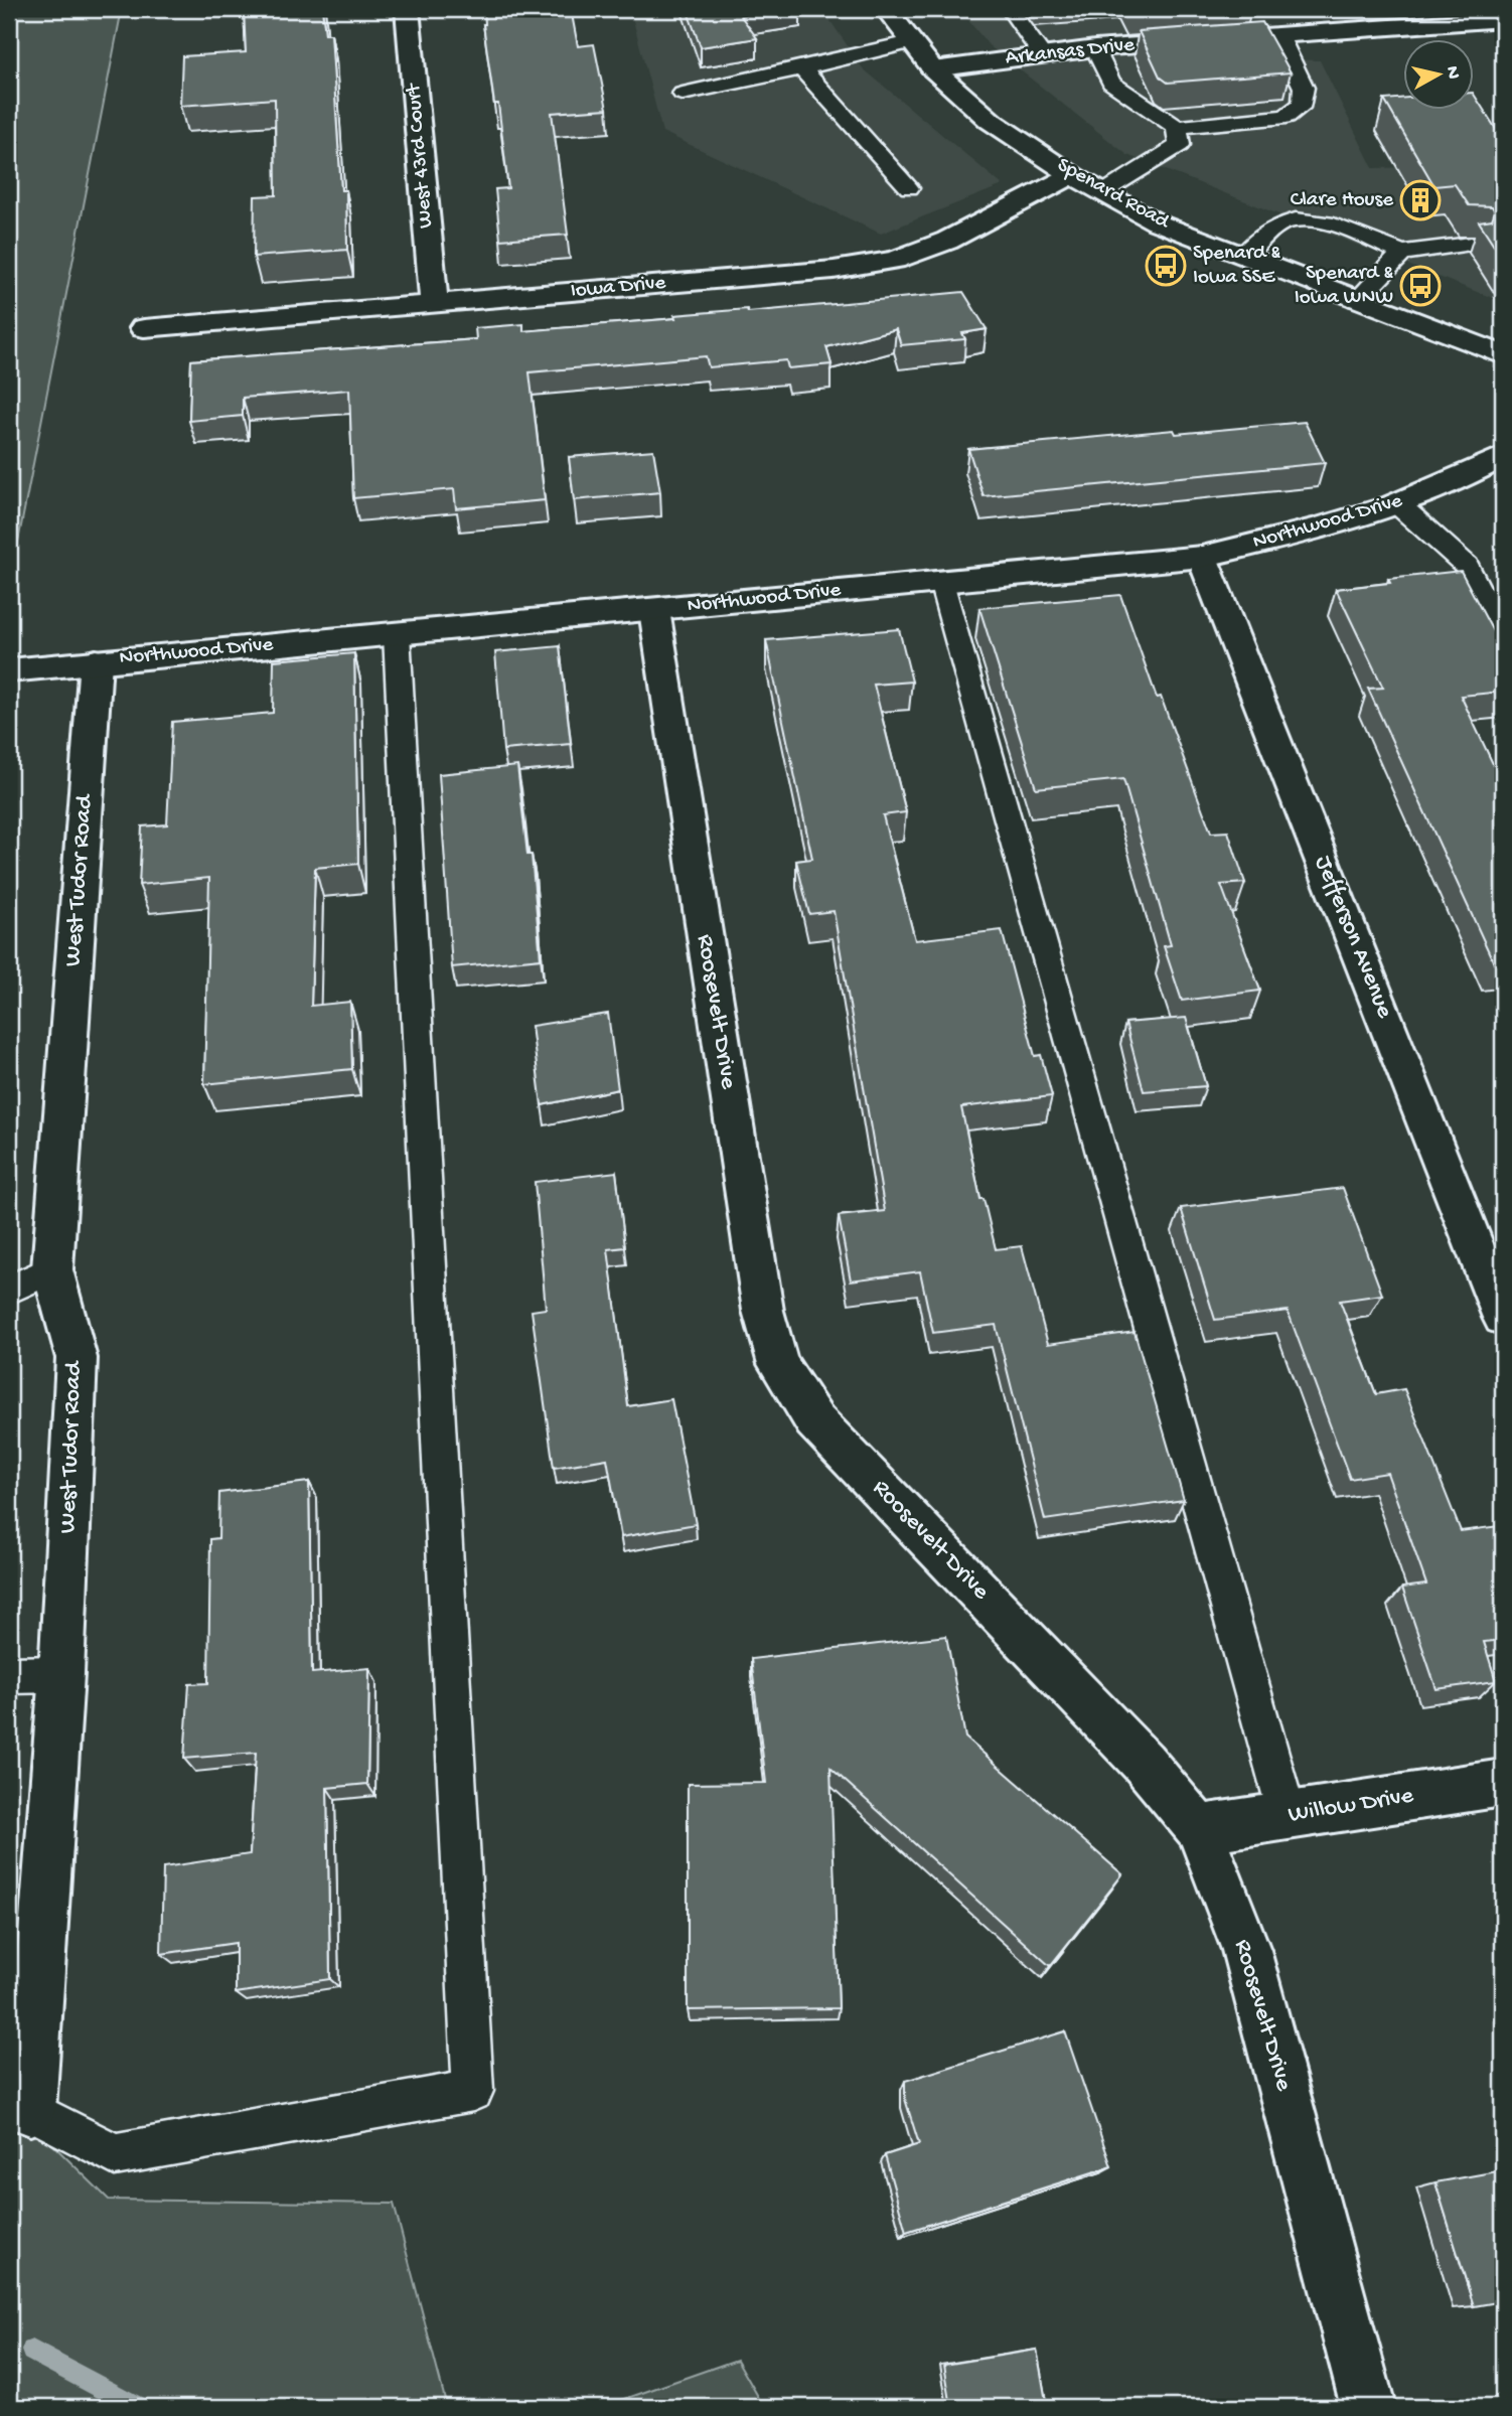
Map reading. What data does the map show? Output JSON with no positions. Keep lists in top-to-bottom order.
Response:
{
  "streets": {
    "street": [
      "Arkansas Drive",
      "West 43rd Court",
      "Spenard Road",
      "Iowa Drive",
      "Northwood Drive",
      "West Tudor Road",
      "Jefferson Avenue",
      "Roosevelt Drive",
      "Willow Drive"
    ]
  },
  "crossings": [
    ["Arkansas Drive", "Spenard Road"],
    ["West 43rd Court", "Iowa Drive"],
    ["Spenard Road", "Iowa Drive"],
    ["Northwood Drive", "West Tudor Road"],
    ["Northwood Drive", "Jefferson Avenue"],
    ["Northwood Drive", "Roosevelt Drive"],
    ["Roosevelt Drive", "Willow Drive"]
  ],
  "places": {
    "building": ["Clare House"],
    "bus stop": ["Spenard & Iowa SSE", "Spenard & Iowa WNW"]
  },
  "north": "right"
}
